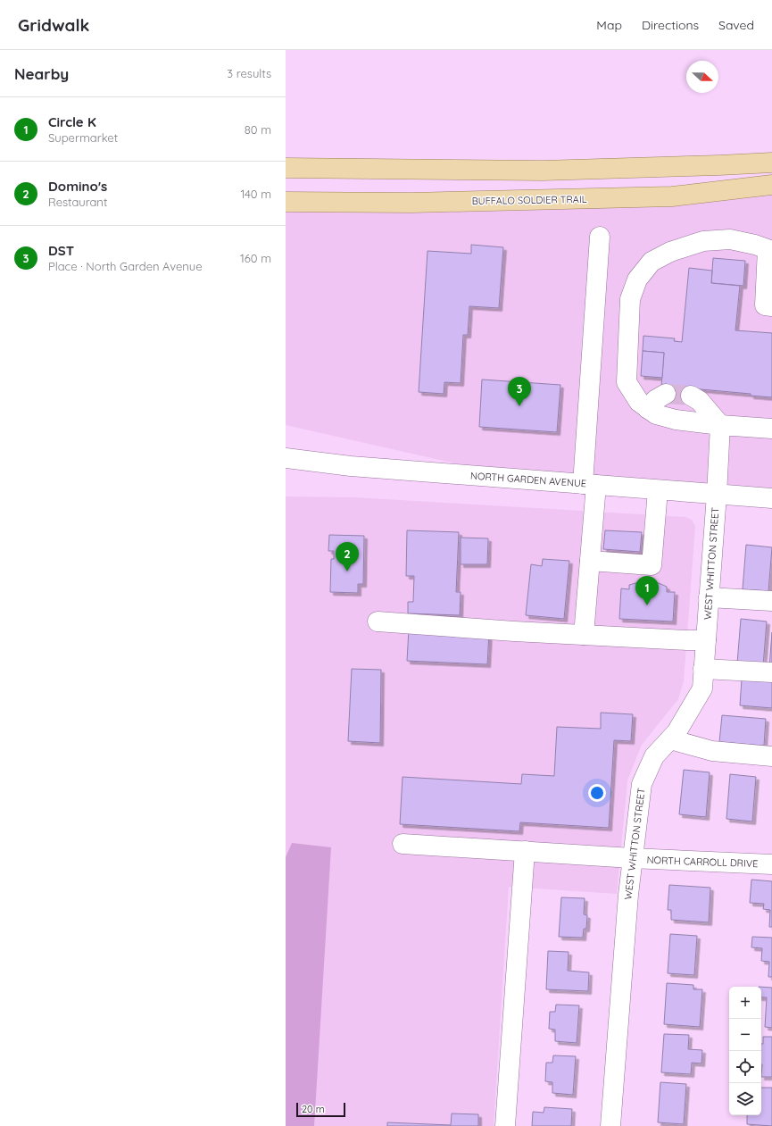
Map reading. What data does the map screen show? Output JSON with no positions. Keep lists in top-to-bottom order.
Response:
{
  "streets": {
    "main road": ["BUFFALO SOLDIER TRAIL"],
    "street": ["NORTH GARDEN AVENUE", "WEST WHITTON STREET", "NORTH CARROLL DRIVE"]
  },
  "crossings": [
    ["NORTH GARDEN AVENUE", "WEST WHITTON STREET"],
    ["WEST WHITTON STREET", "NORTH CARROLL DRIVE"]
  ],
  "scale_bar": "20 m",
  "north": "right",
  "page": {
    "header": "Gridwalk",
    "nav": ["Map", "Directions", "Saved"],
    "heading": ["Nearby", "3 results"],
    "list": [
      {
        "mark": "1",
        "name": "Circle K",
        "note": "Supermarket",
        "value": "80 m"
      },
      {
        "mark": "2",
        "name": "Domino's",
        "note": "Restaurant",
        "value": "140 m"
      },
      {
        "mark": "3",
        "name": "DST",
        "note": "Place · North Garden Avenue",
        "value": "160 m"
      }
    ],
    "pins": ["3", "2", "1"],
    "map_buttons": ["+", "−"],
    "scale": "20 m"
  }
}
